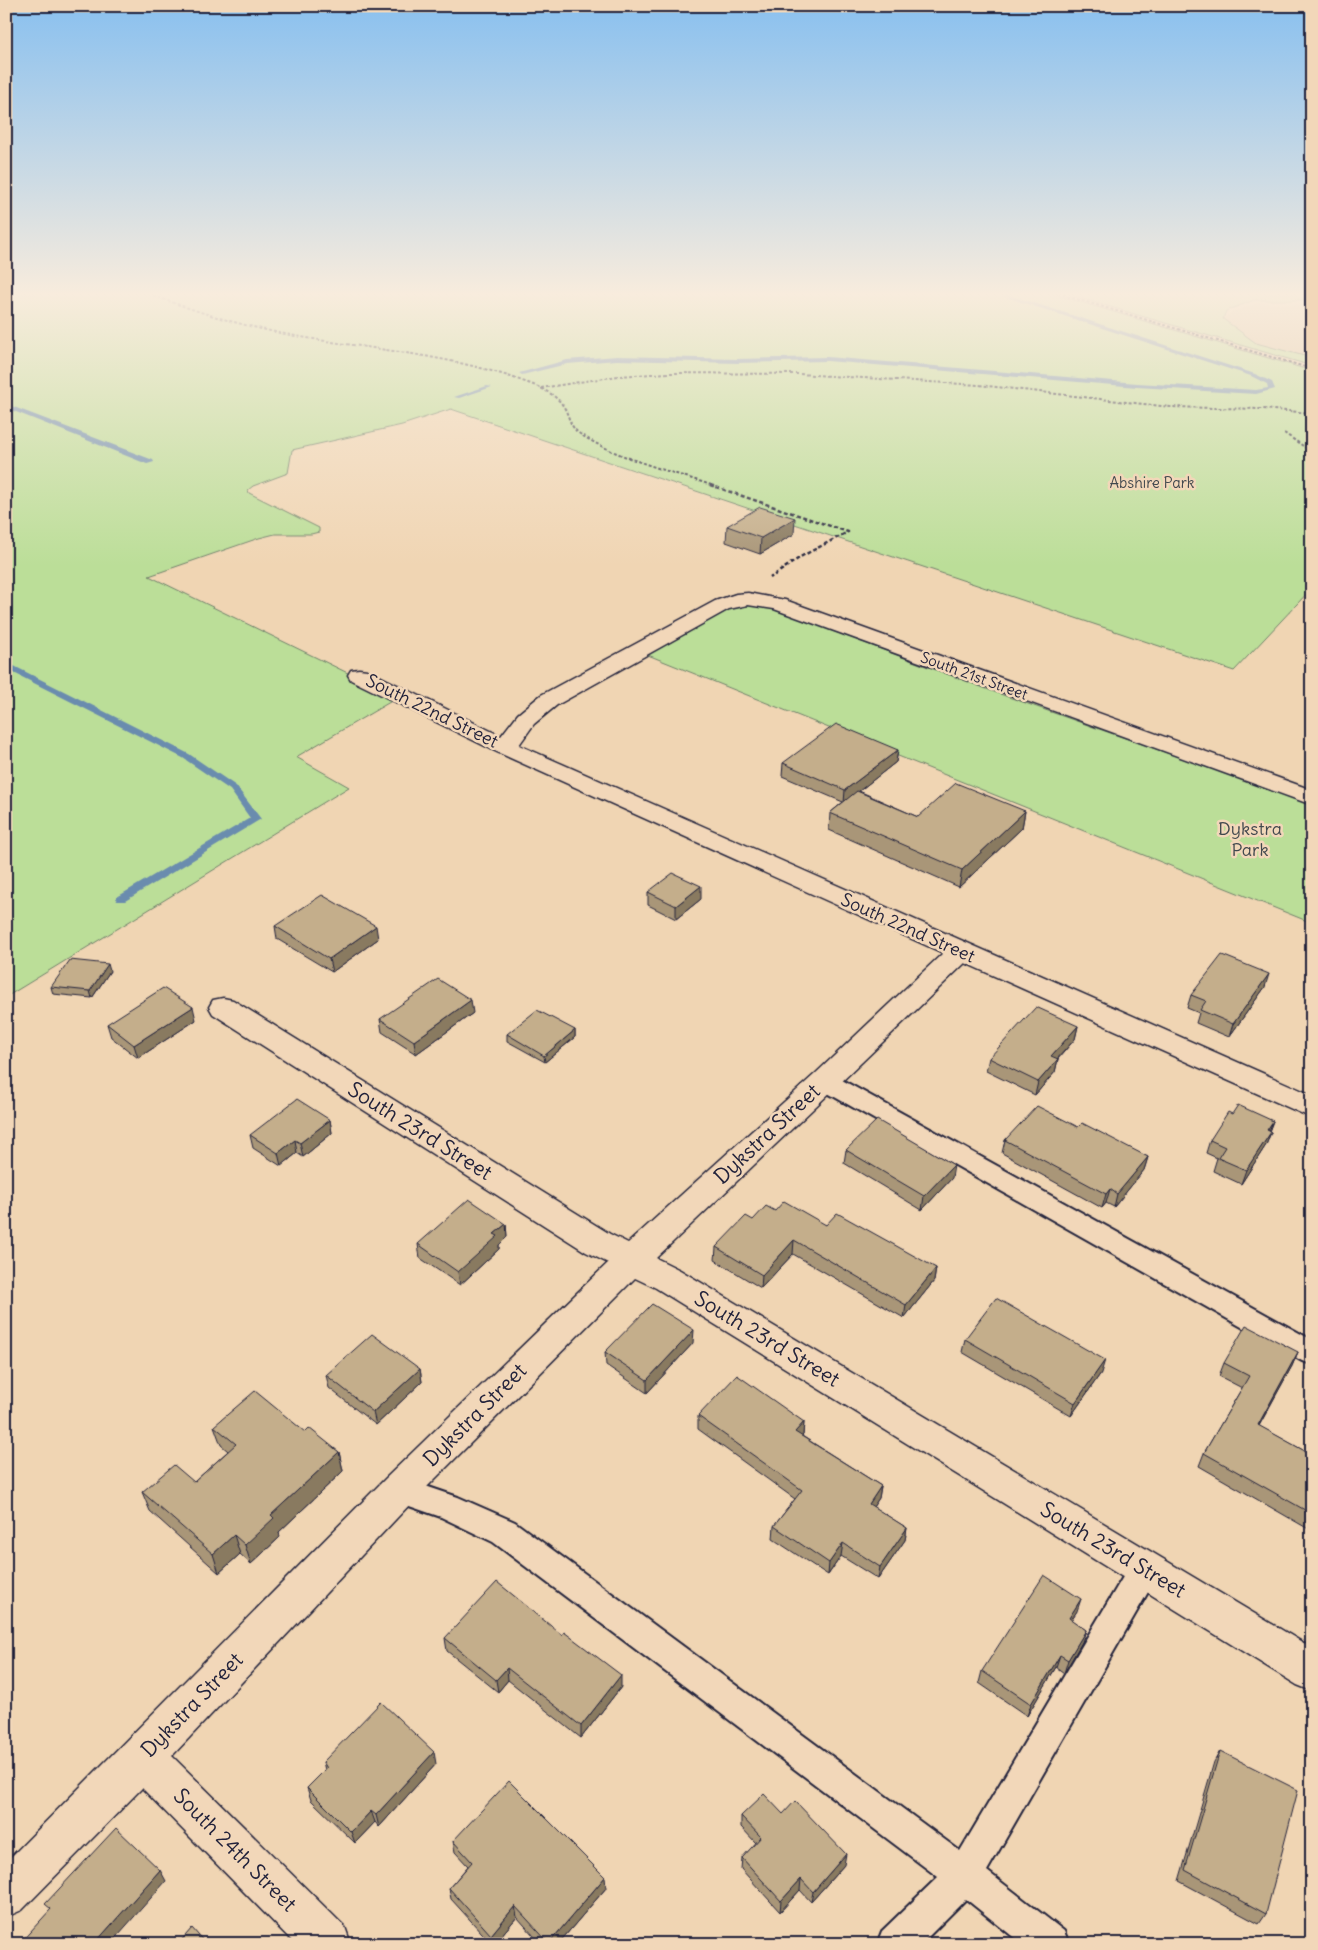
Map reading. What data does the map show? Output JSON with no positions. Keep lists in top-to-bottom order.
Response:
{
  "streets": {
    "street": [
      "South 21st Street",
      "South 22nd Street",
      "South 23rd Street",
      "Dykstra Street",
      "South 24th Street"
    ]
  },
  "crossings": [
    ["South 21st Street", "South 22nd Street"],
    ["South 22nd Street", "Dykstra Street"],
    ["South 23rd Street", "Dykstra Street"],
    ["Dykstra Street", "South 24th Street"]
  ],
  "parks": ["Abshire Park", "Dykstra Park"]
}
